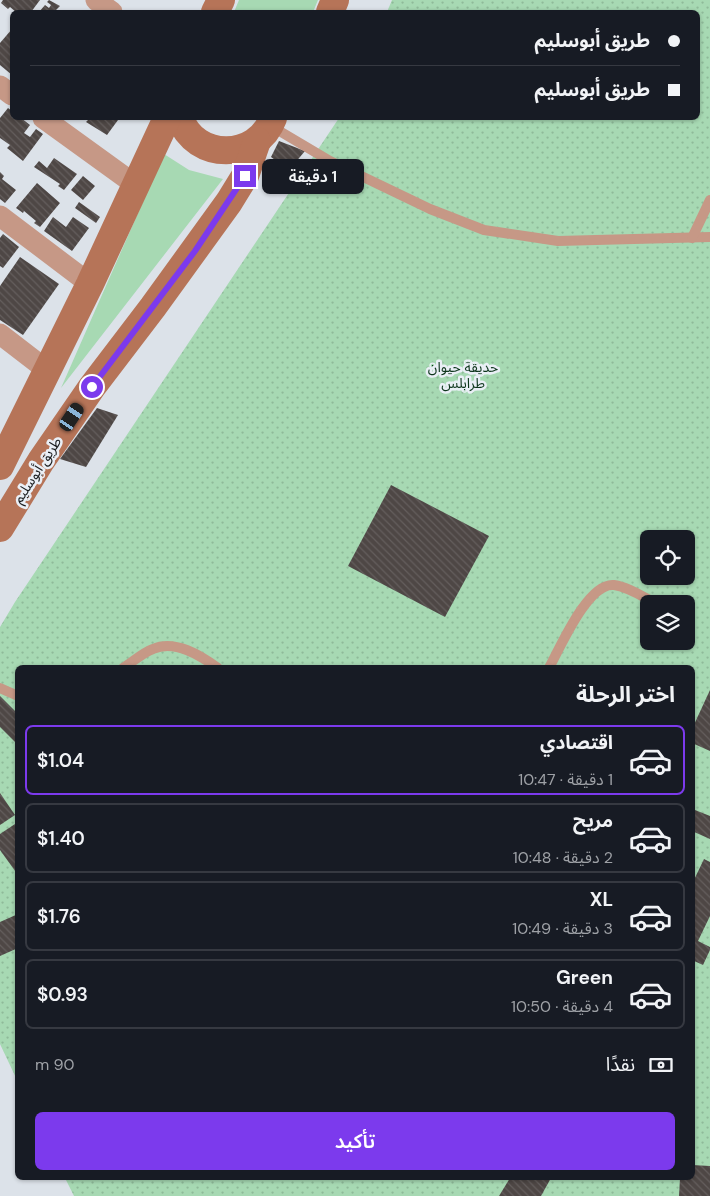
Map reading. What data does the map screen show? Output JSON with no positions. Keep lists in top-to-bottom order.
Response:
{
  "streets": {
    "main road": ["طريق أبوسليم"]
  },
  "parks": ["حديقة حيوان طرابلس"],
  "page": {
    "banner": ["طريق أبوسليم", "طريق أبوسليم"],
    "bubble": "1 دقيقة",
    "heading": "اختر الرحلة",
    "list": [
      {
        "name": "اقتصادي",
        "note": "1 دقيقة · 10:47",
        "value": "$1.04"
      },
      {
        "name": "مريح",
        "note": "2 دقيقة · 10:48",
        "value": "$1.40"
      },
      {
        "name": "XL",
        "note": "3 دقيقة · 10:49",
        "value": "$1.76"
      },
      {
        "name": "Green",
        "note": "4 دقيقة · 10:50",
        "value": "$0.93"
      }
    ],
    "pay": ["نقدًا", "90 m"],
    "buttons": "تأكيد"
  }
}
